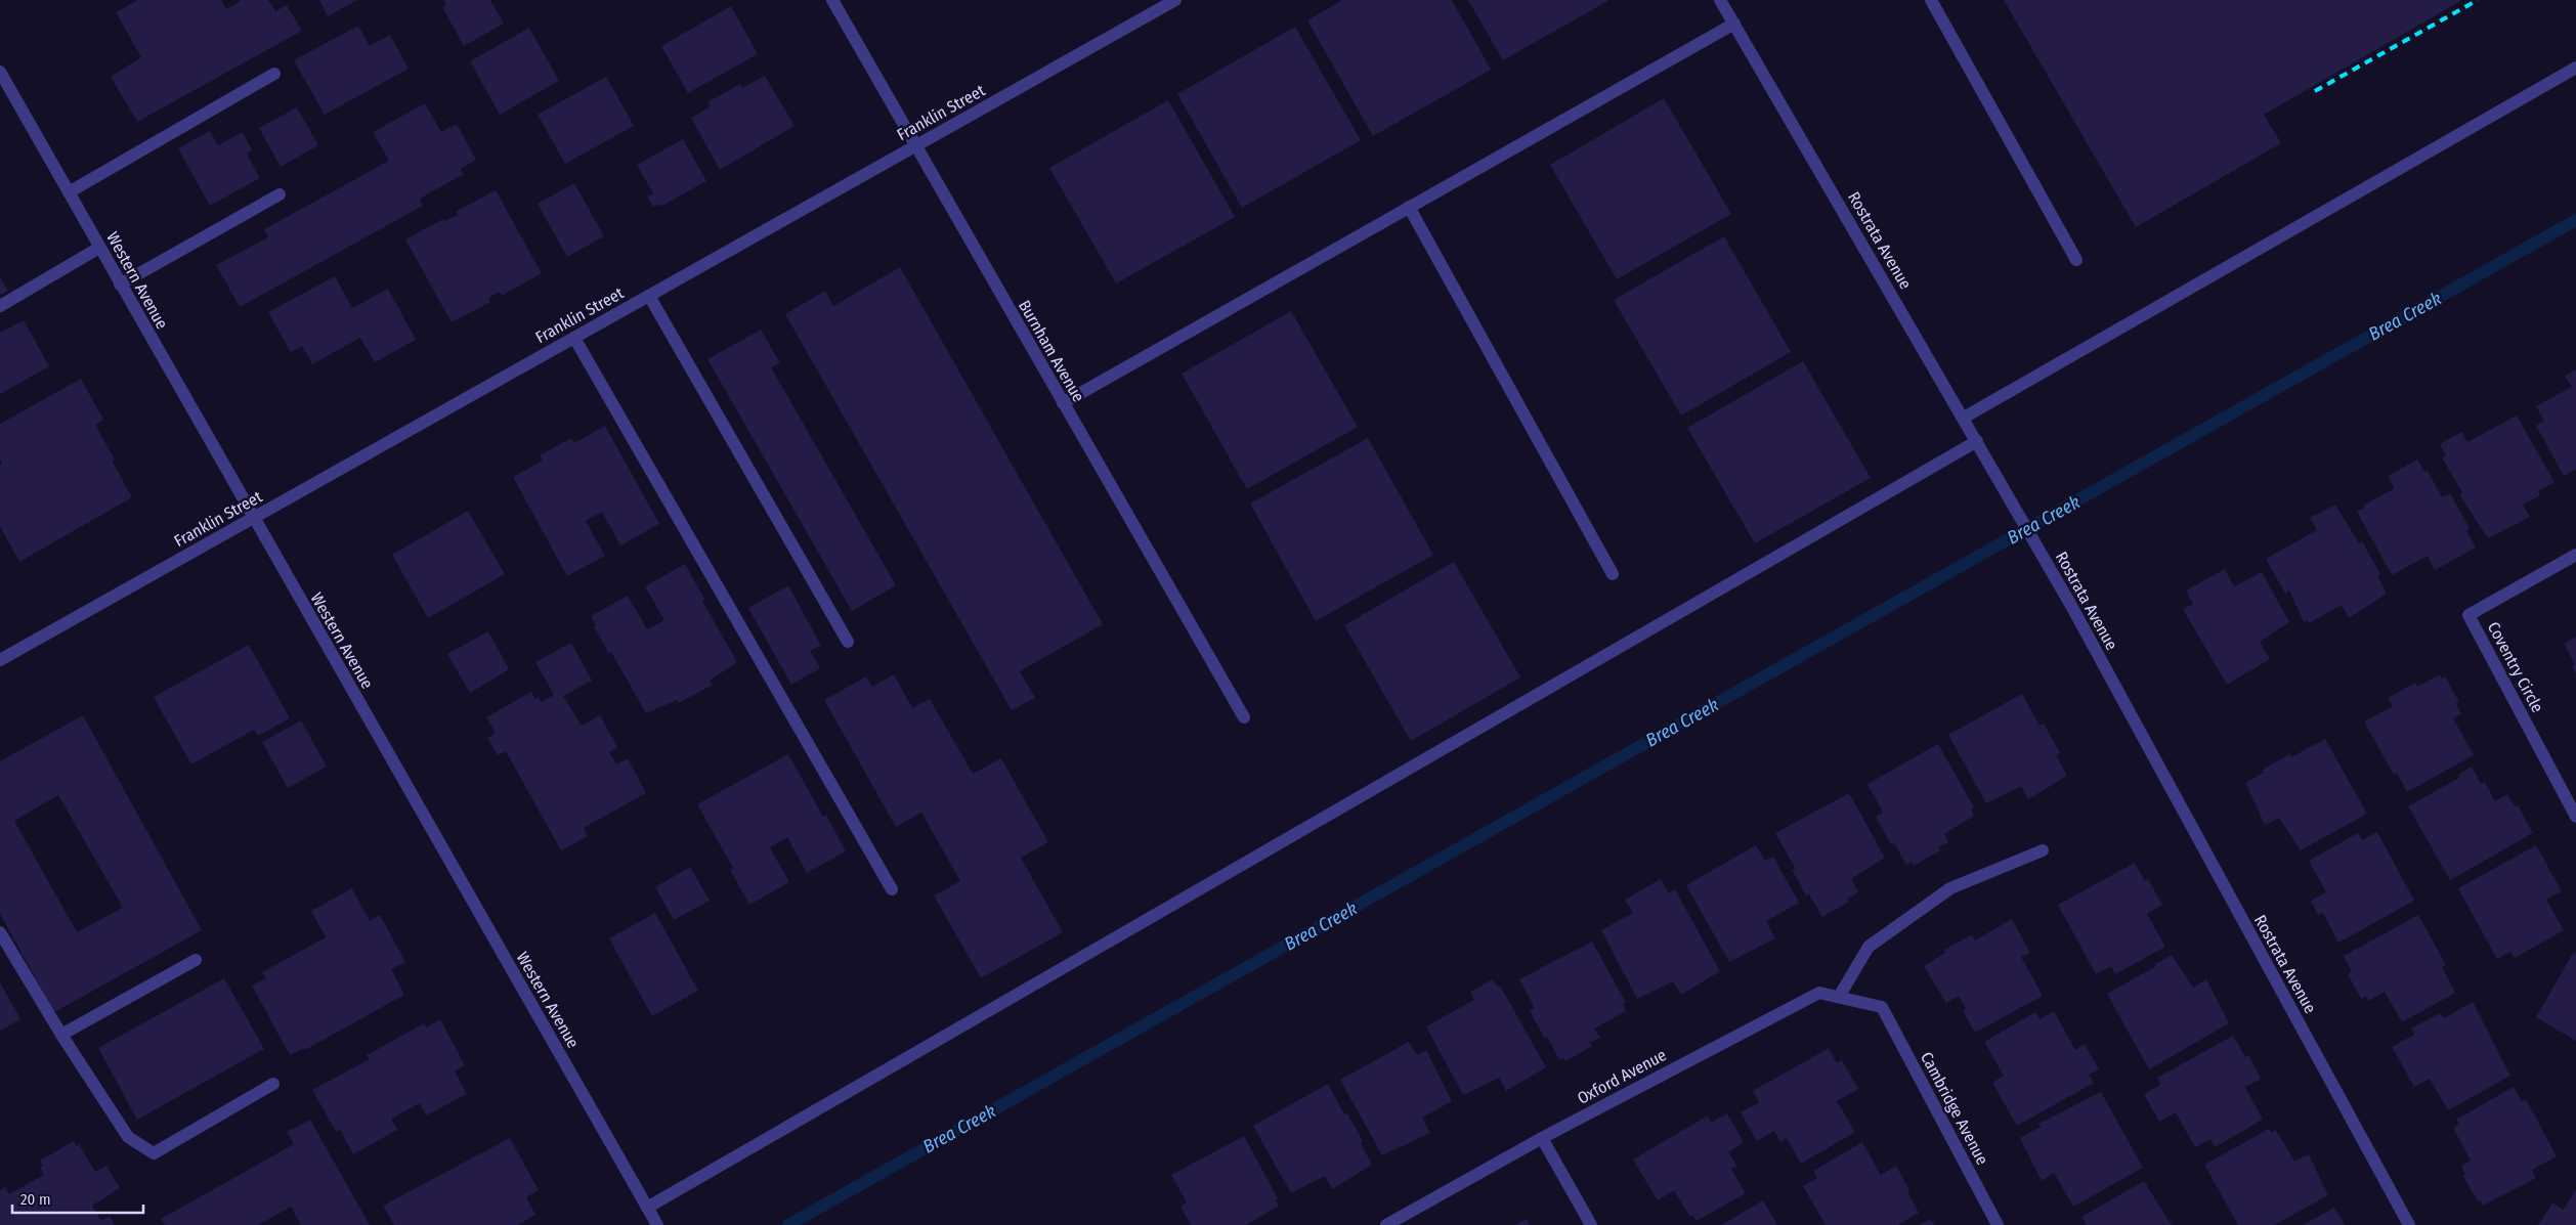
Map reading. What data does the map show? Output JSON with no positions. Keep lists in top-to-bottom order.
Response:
{
  "streets": {
    "street": [
      "Franklin Street",
      "Rostrata Avenue",
      "Western Avenue",
      "Burnham Avenue",
      "Coventry Circle",
      "Oxford Avenue",
      "Cambridge Avenue"
    ]
  },
  "crossings": [
    ["Franklin Street", "Western Avenue"],
    ["Franklin Street", "Burnham Avenue"],
    ["Oxford Avenue", "Cambridge Avenue"]
  ],
  "water": ["Brea Creek"],
  "scale_bar": "20 m"
}
